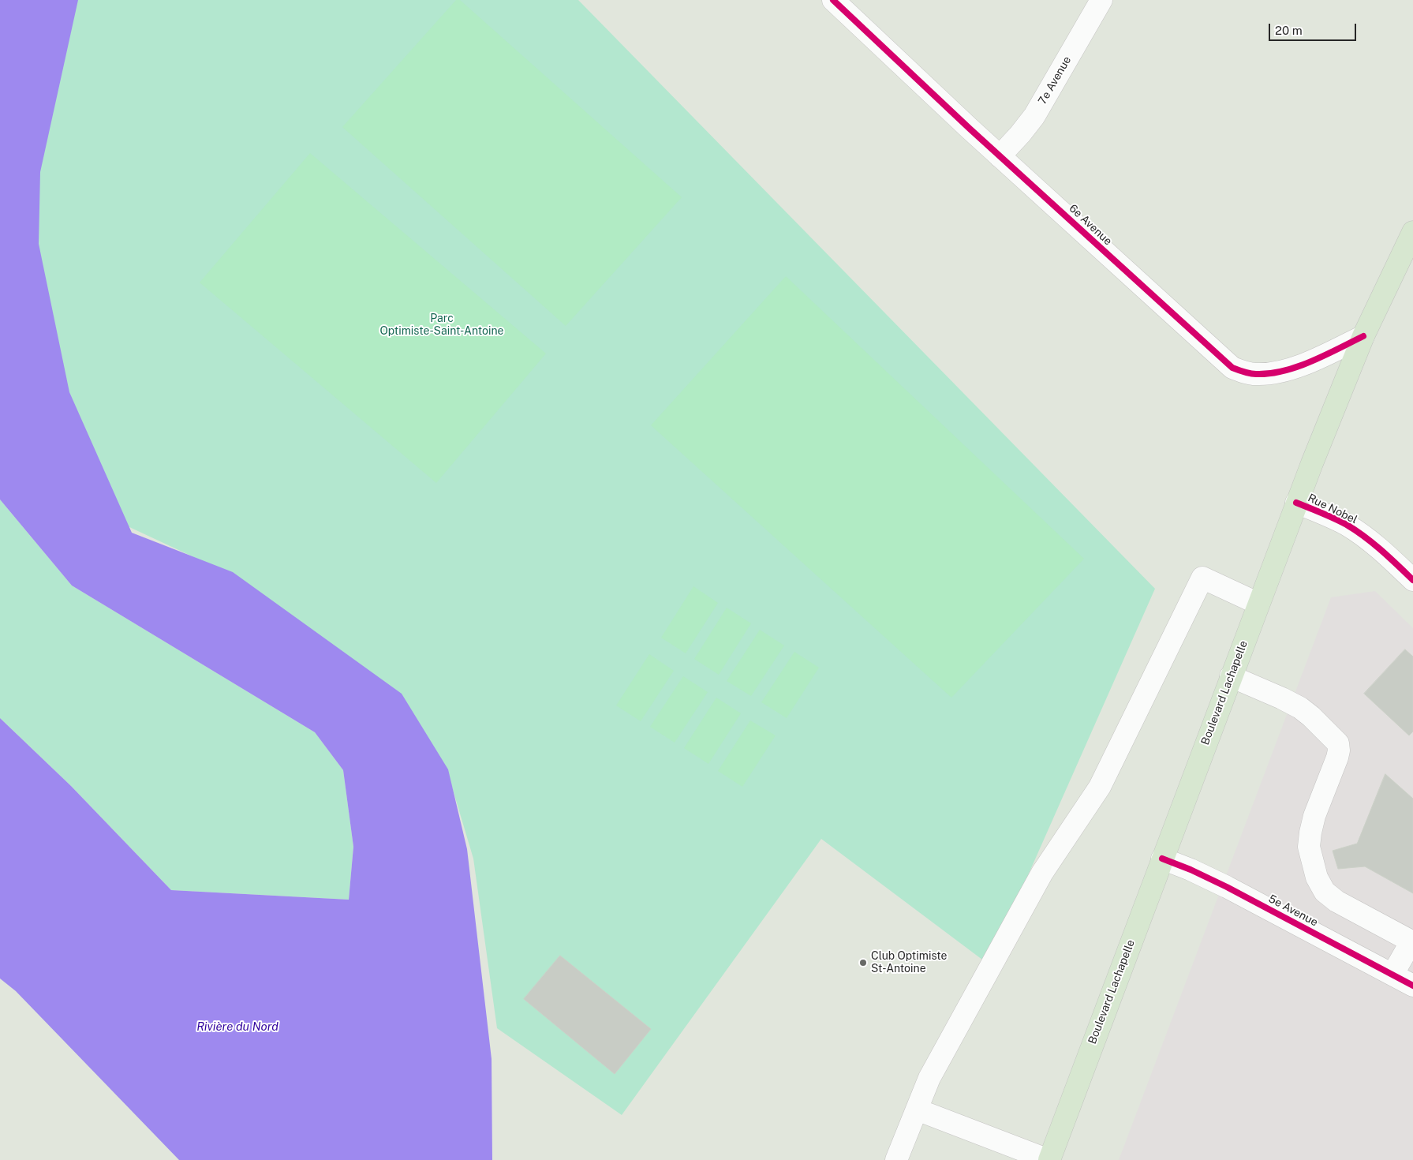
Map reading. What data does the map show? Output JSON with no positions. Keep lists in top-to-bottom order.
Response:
{
  "streets": {
    "main road": ["Boulevard Lachapelle"],
    "street": [
      "7e Avenue",
      "6e Avenue",
      "Rue Nobel",
      "5e Avenue"
    ]
  },
  "crossings": [
    ["7e Avenue", "6e Avenue"],
    ["6e Avenue", "Boulevard Lachapelle"],
    ["Rue Nobel", "Boulevard Lachapelle"],
    ["Boulevard Lachapelle", "5e Avenue"]
  ],
  "water": ["Rivière du Nord"],
  "parks": ["Parc Optimiste-Saint-Antoine"],
  "places": ["Club Optimiste St-Antoine"],
  "scale_bar": "20 m"
}
